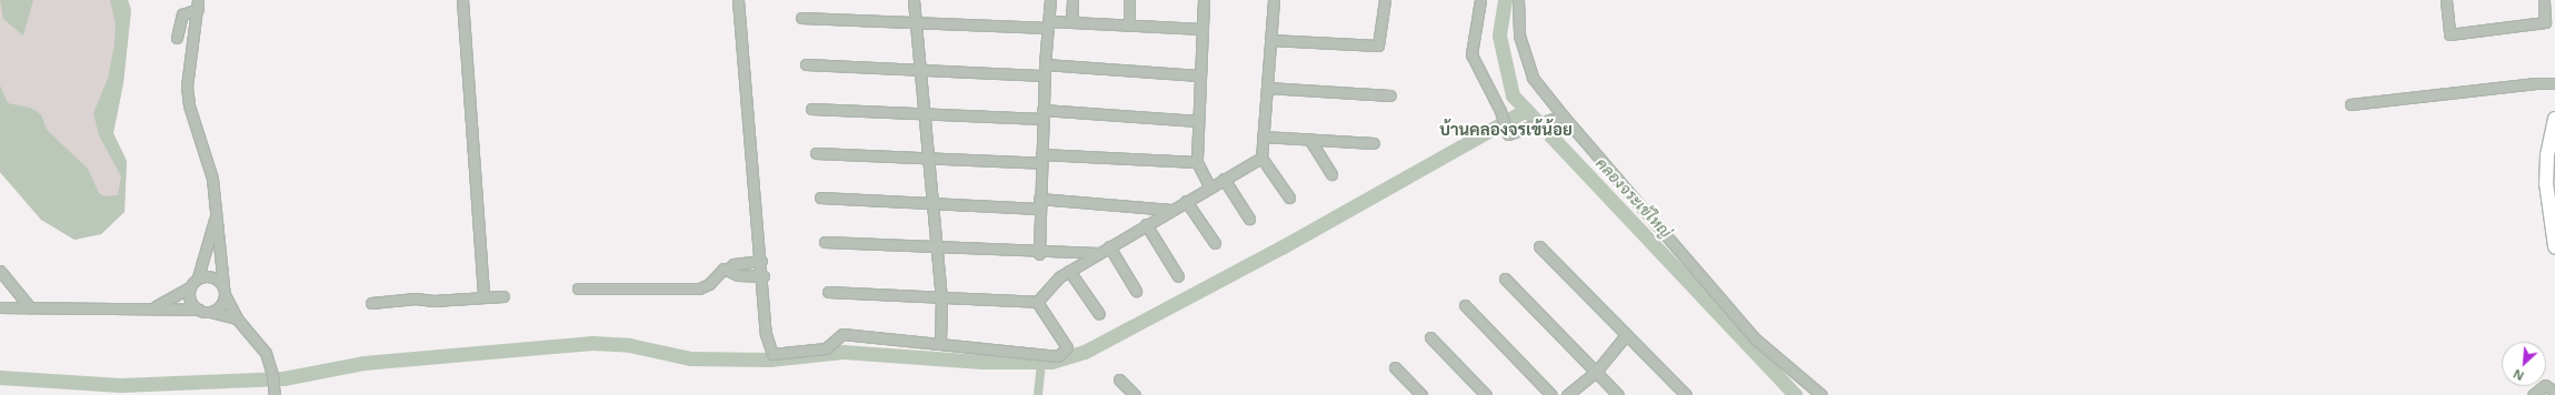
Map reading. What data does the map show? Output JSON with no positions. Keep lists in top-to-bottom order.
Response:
{
  "districts": ["บ้านคลองจรเข้น้อย"],
  "water": ["คลองจระเข้ใหญ่"],
  "north": "bottom left"
}
